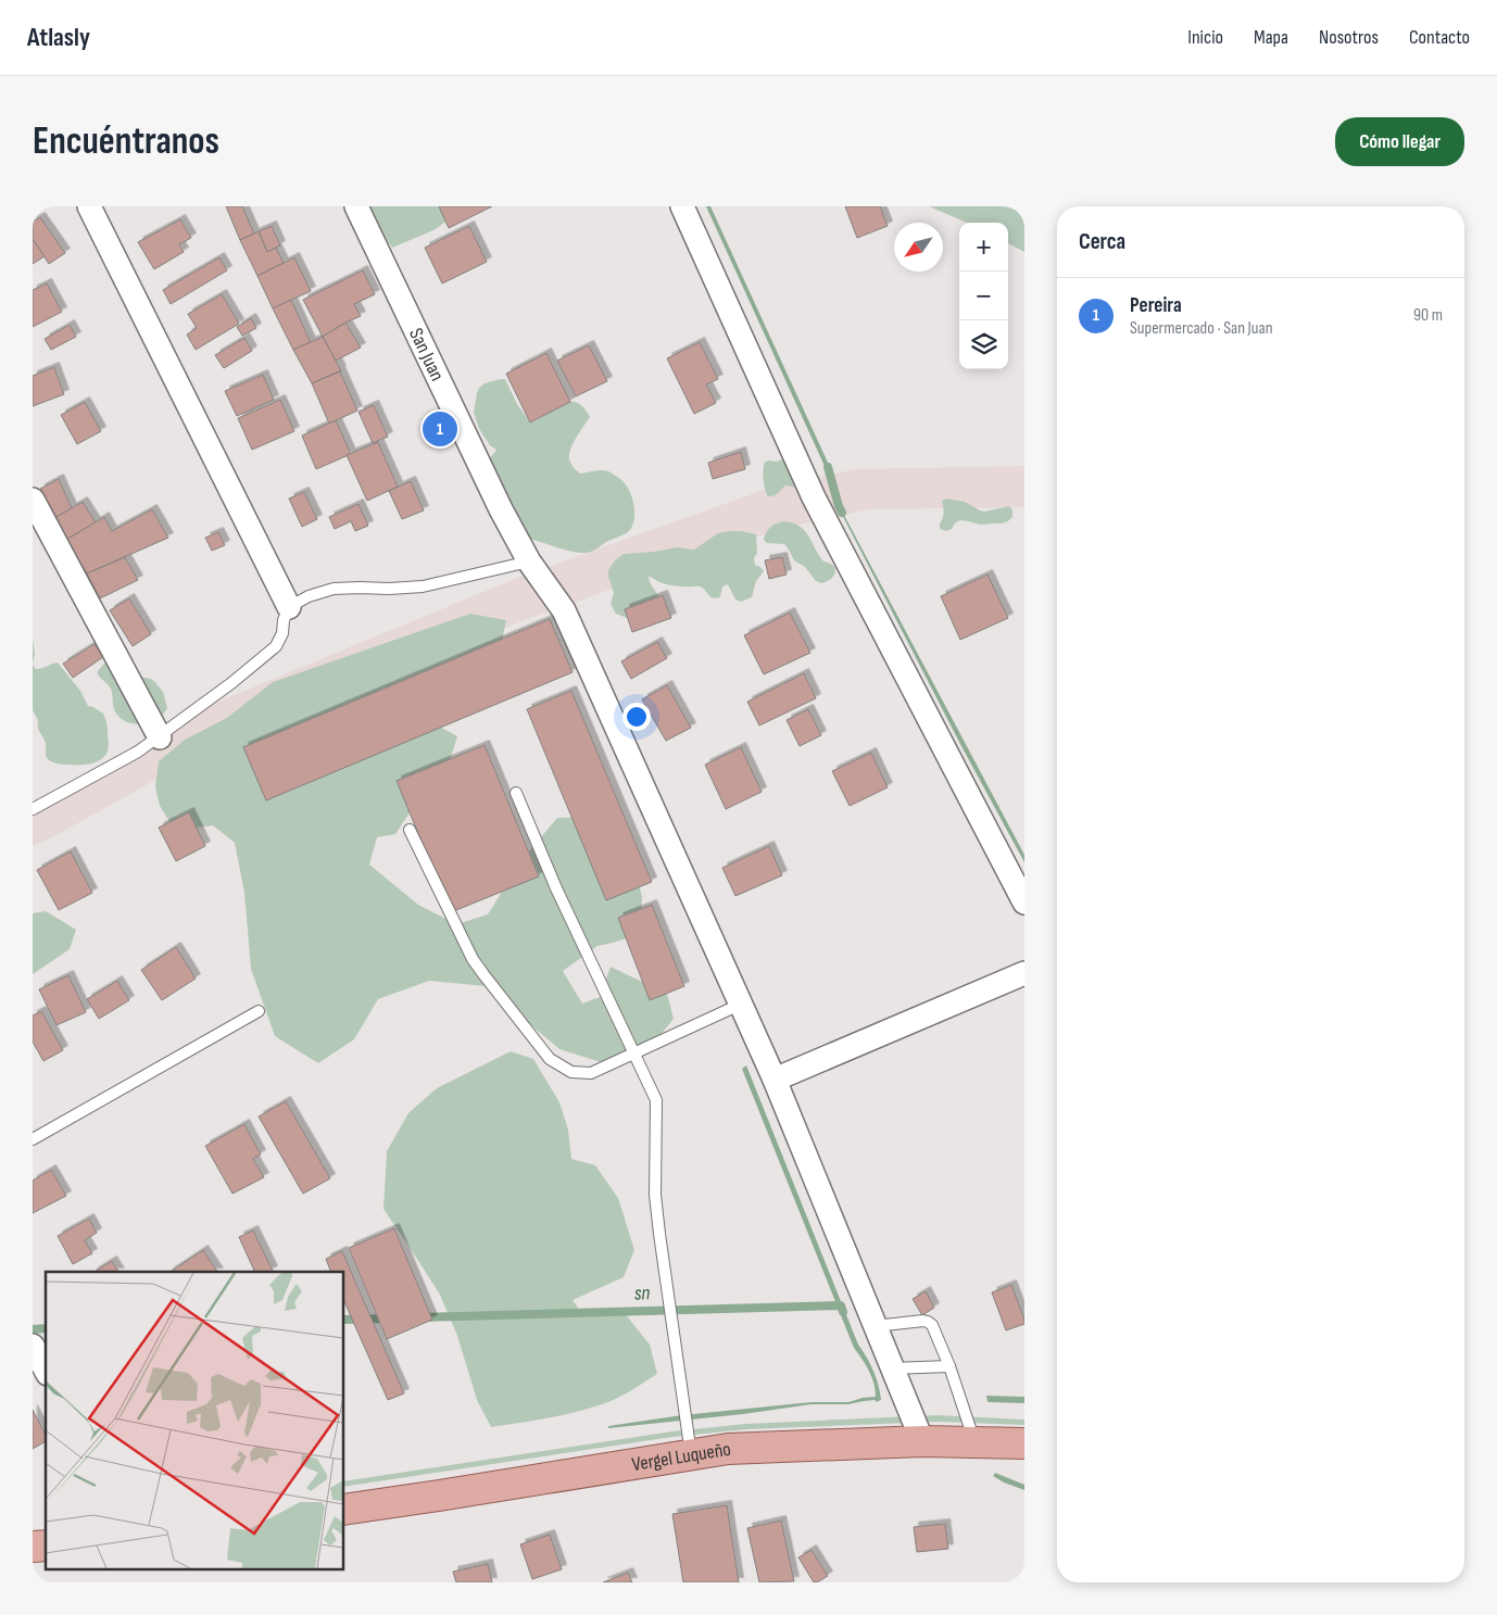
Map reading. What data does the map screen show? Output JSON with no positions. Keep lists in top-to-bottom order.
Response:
{
  "streets": {
    "main road": ["Vergel Luqueño"],
    "street": ["San Juan"]
  },
  "crossings": [
    ["San Juan", "Vergel Luqueño"]
  ],
  "water": ["sn"],
  "north": "bottom left",
  "page": {
    "header": "Atlasly",
    "nav": [
      "Inicio",
      "Mapa",
      "Nosotros",
      "Contacto"
    ],
    "buttons": "Cómo llegar",
    "title": "Encuéntranos",
    "heading": "Cerca",
    "map_buttons": ["+", "−"],
    "list": [
      {
        "mark": "1",
        "name": "Pereira",
        "note": "Supermercado · San Juan",
        "value": "90 m"
      }
    ],
    "pins": "1"
  }
}
